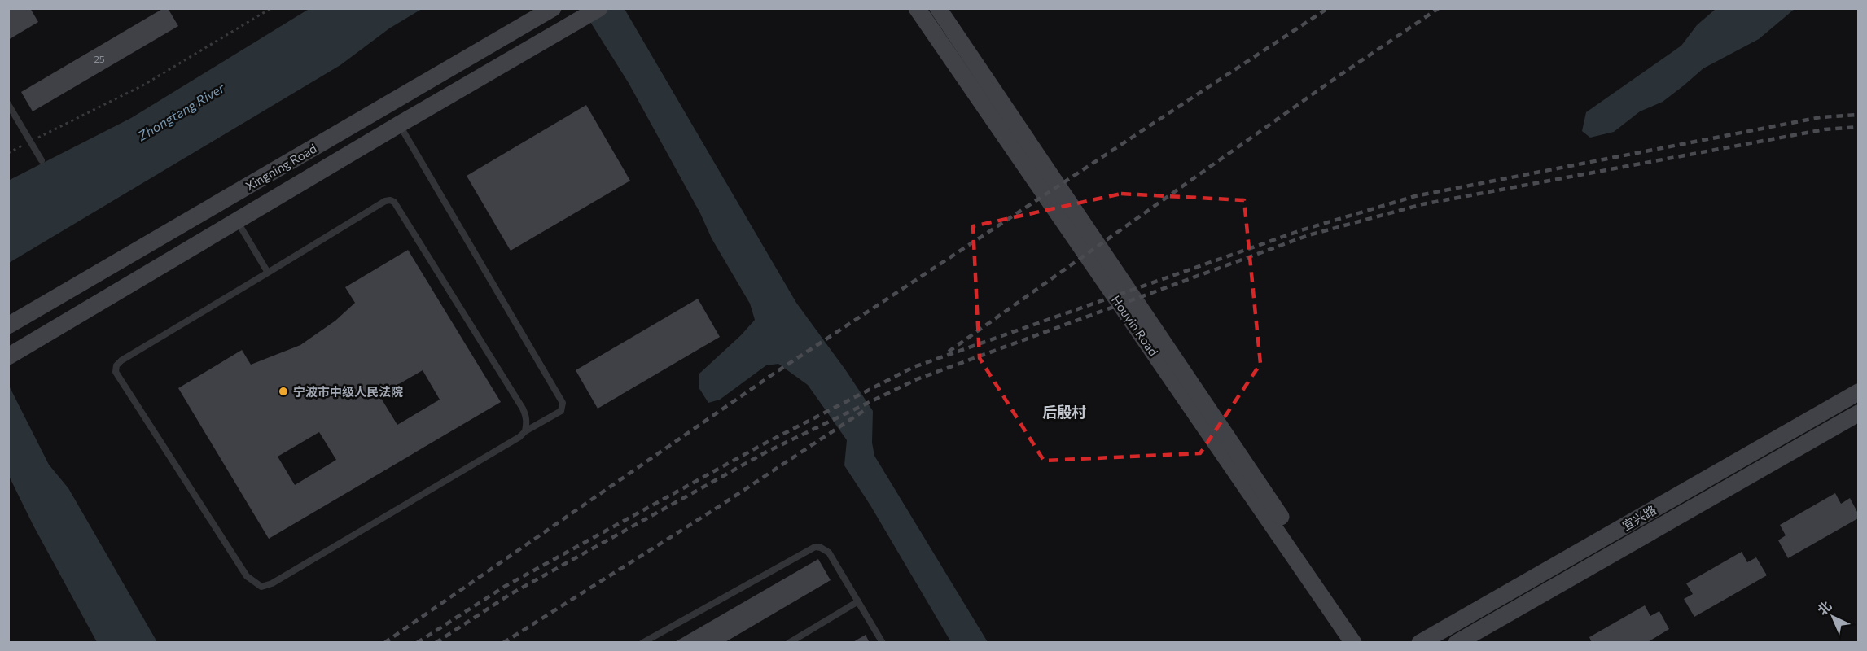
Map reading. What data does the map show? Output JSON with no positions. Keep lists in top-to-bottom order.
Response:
{
  "streets": {
    "main road": ["Xingning Road", "Houyin Road", "宜兴路"]
  },
  "districts": ["后殷村"],
  "water": ["Zhongtang River"],
  "places": ["宁波市中级人民法院"],
  "house_numbers": ["25"],
  "north": "top left"
}
